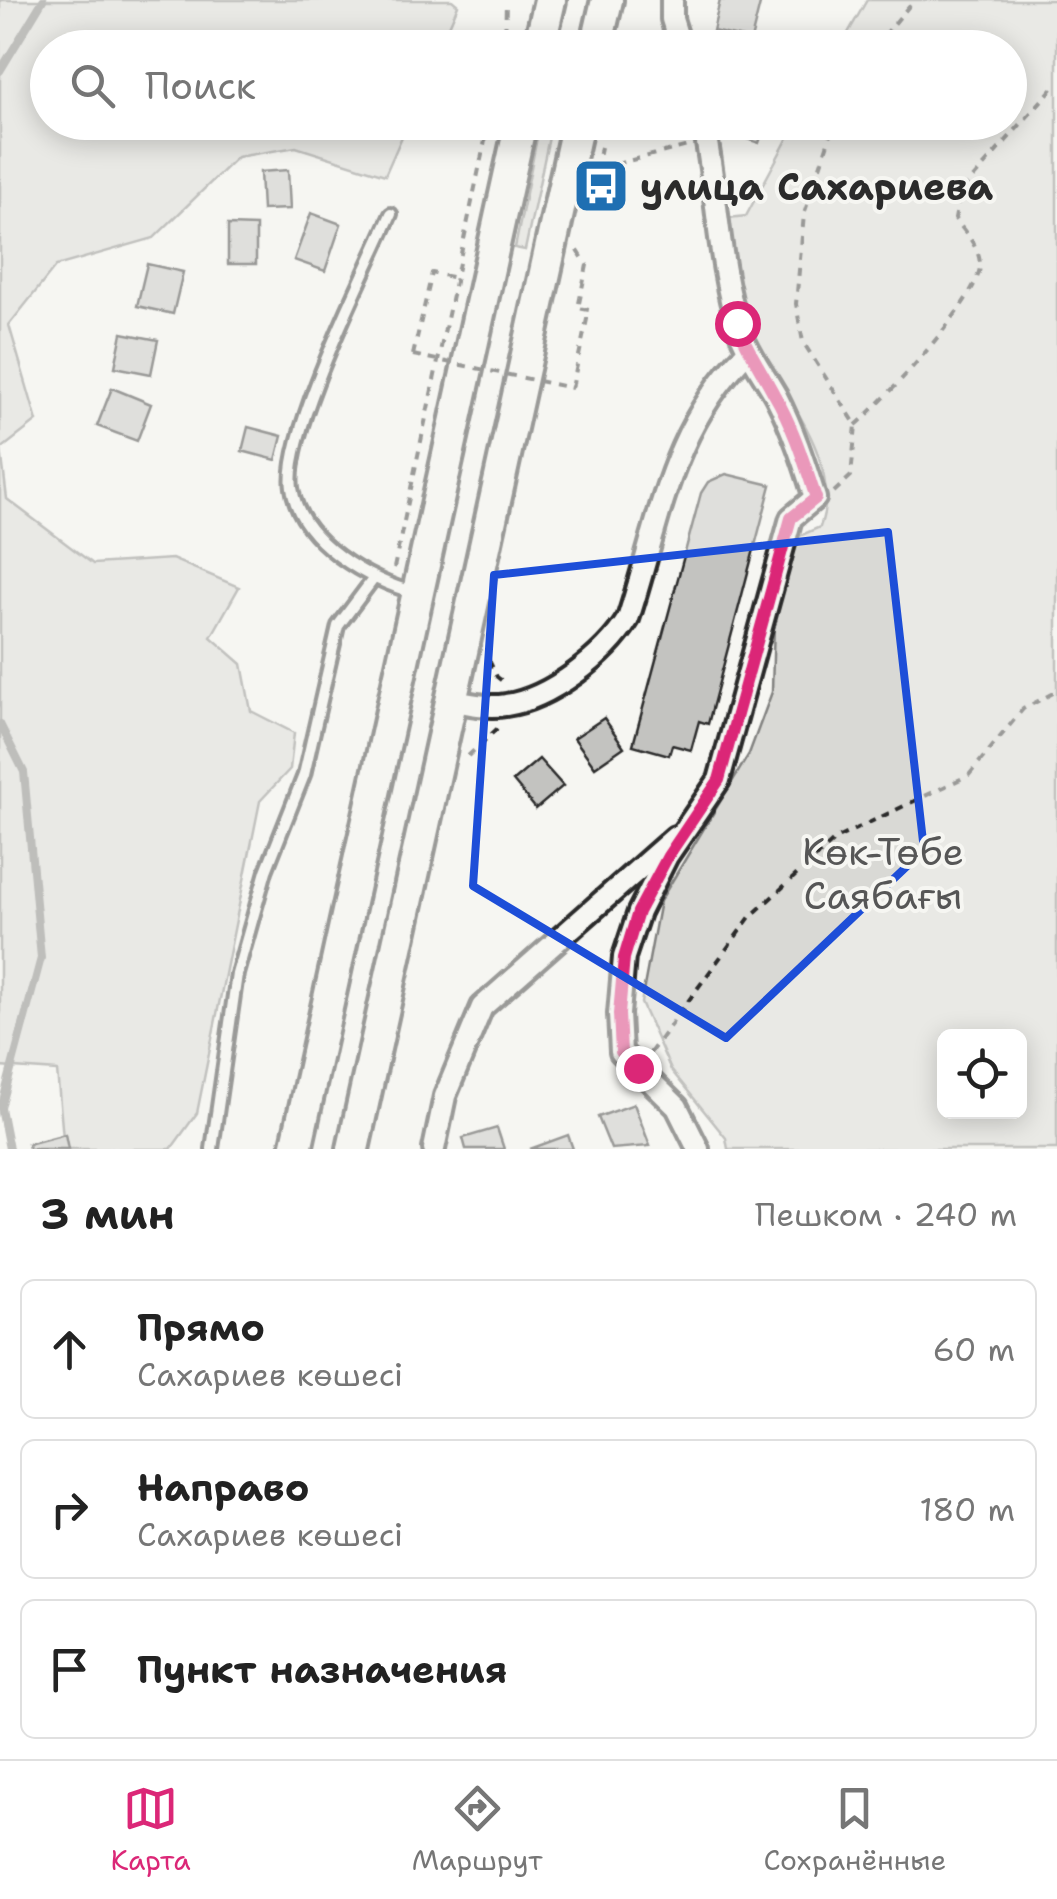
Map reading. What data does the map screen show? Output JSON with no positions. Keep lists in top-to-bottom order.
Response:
{
  "parks": ["Көк-Төбе Саябағы"],
  "places": {
    "bus stop": ["улица Сахариева"]
  },
  "page": {
    "search": "Поиск",
    "heading": ["3 мин", "Пешком · 240 m"],
    "list": [
      ["Прямо", "Сахариев көшесі", "60 m"],
      ["Направо", "Сахариев көшесі", "180 m"],
      "Пункт назначения"
    ],
    "nav": ["Карта", "Маршрут", "Сохранённые"]
  }
}
